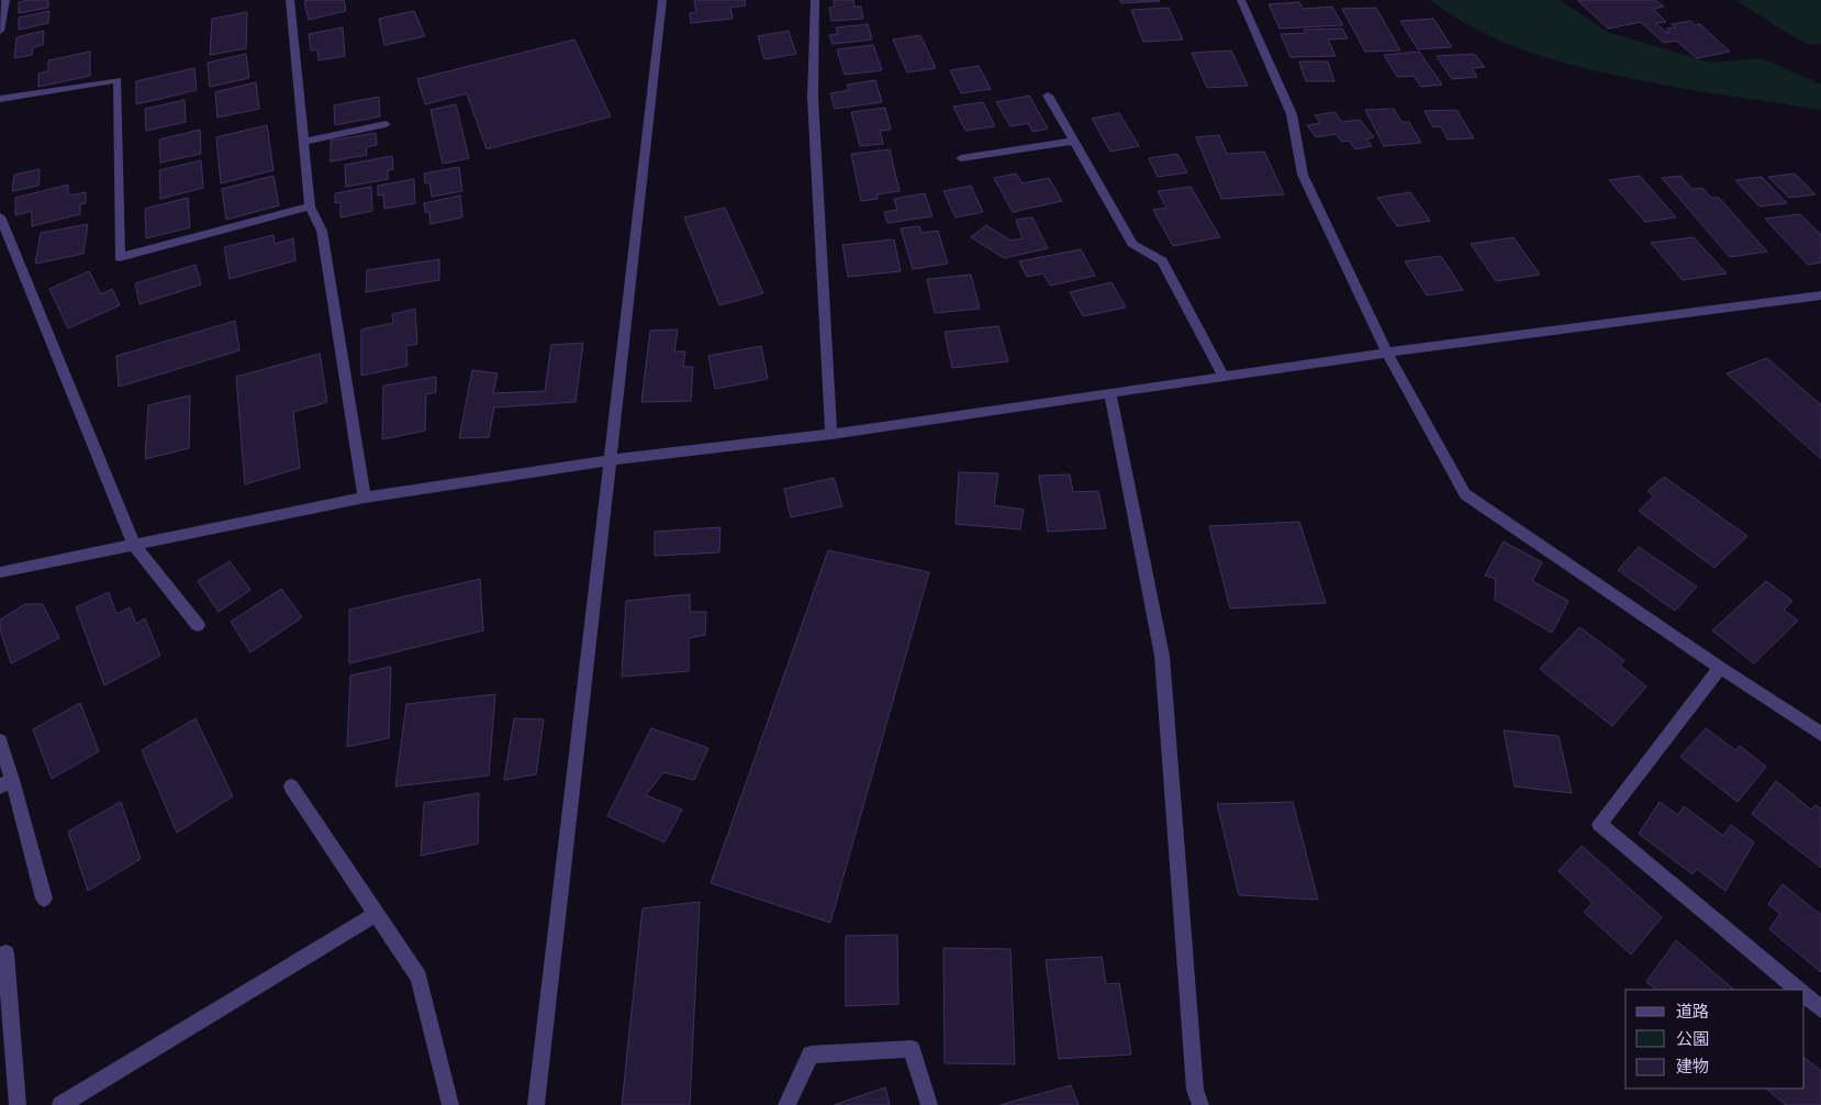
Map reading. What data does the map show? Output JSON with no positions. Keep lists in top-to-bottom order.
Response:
{
  "legend": ["道路", "公園", "建物"]
}
